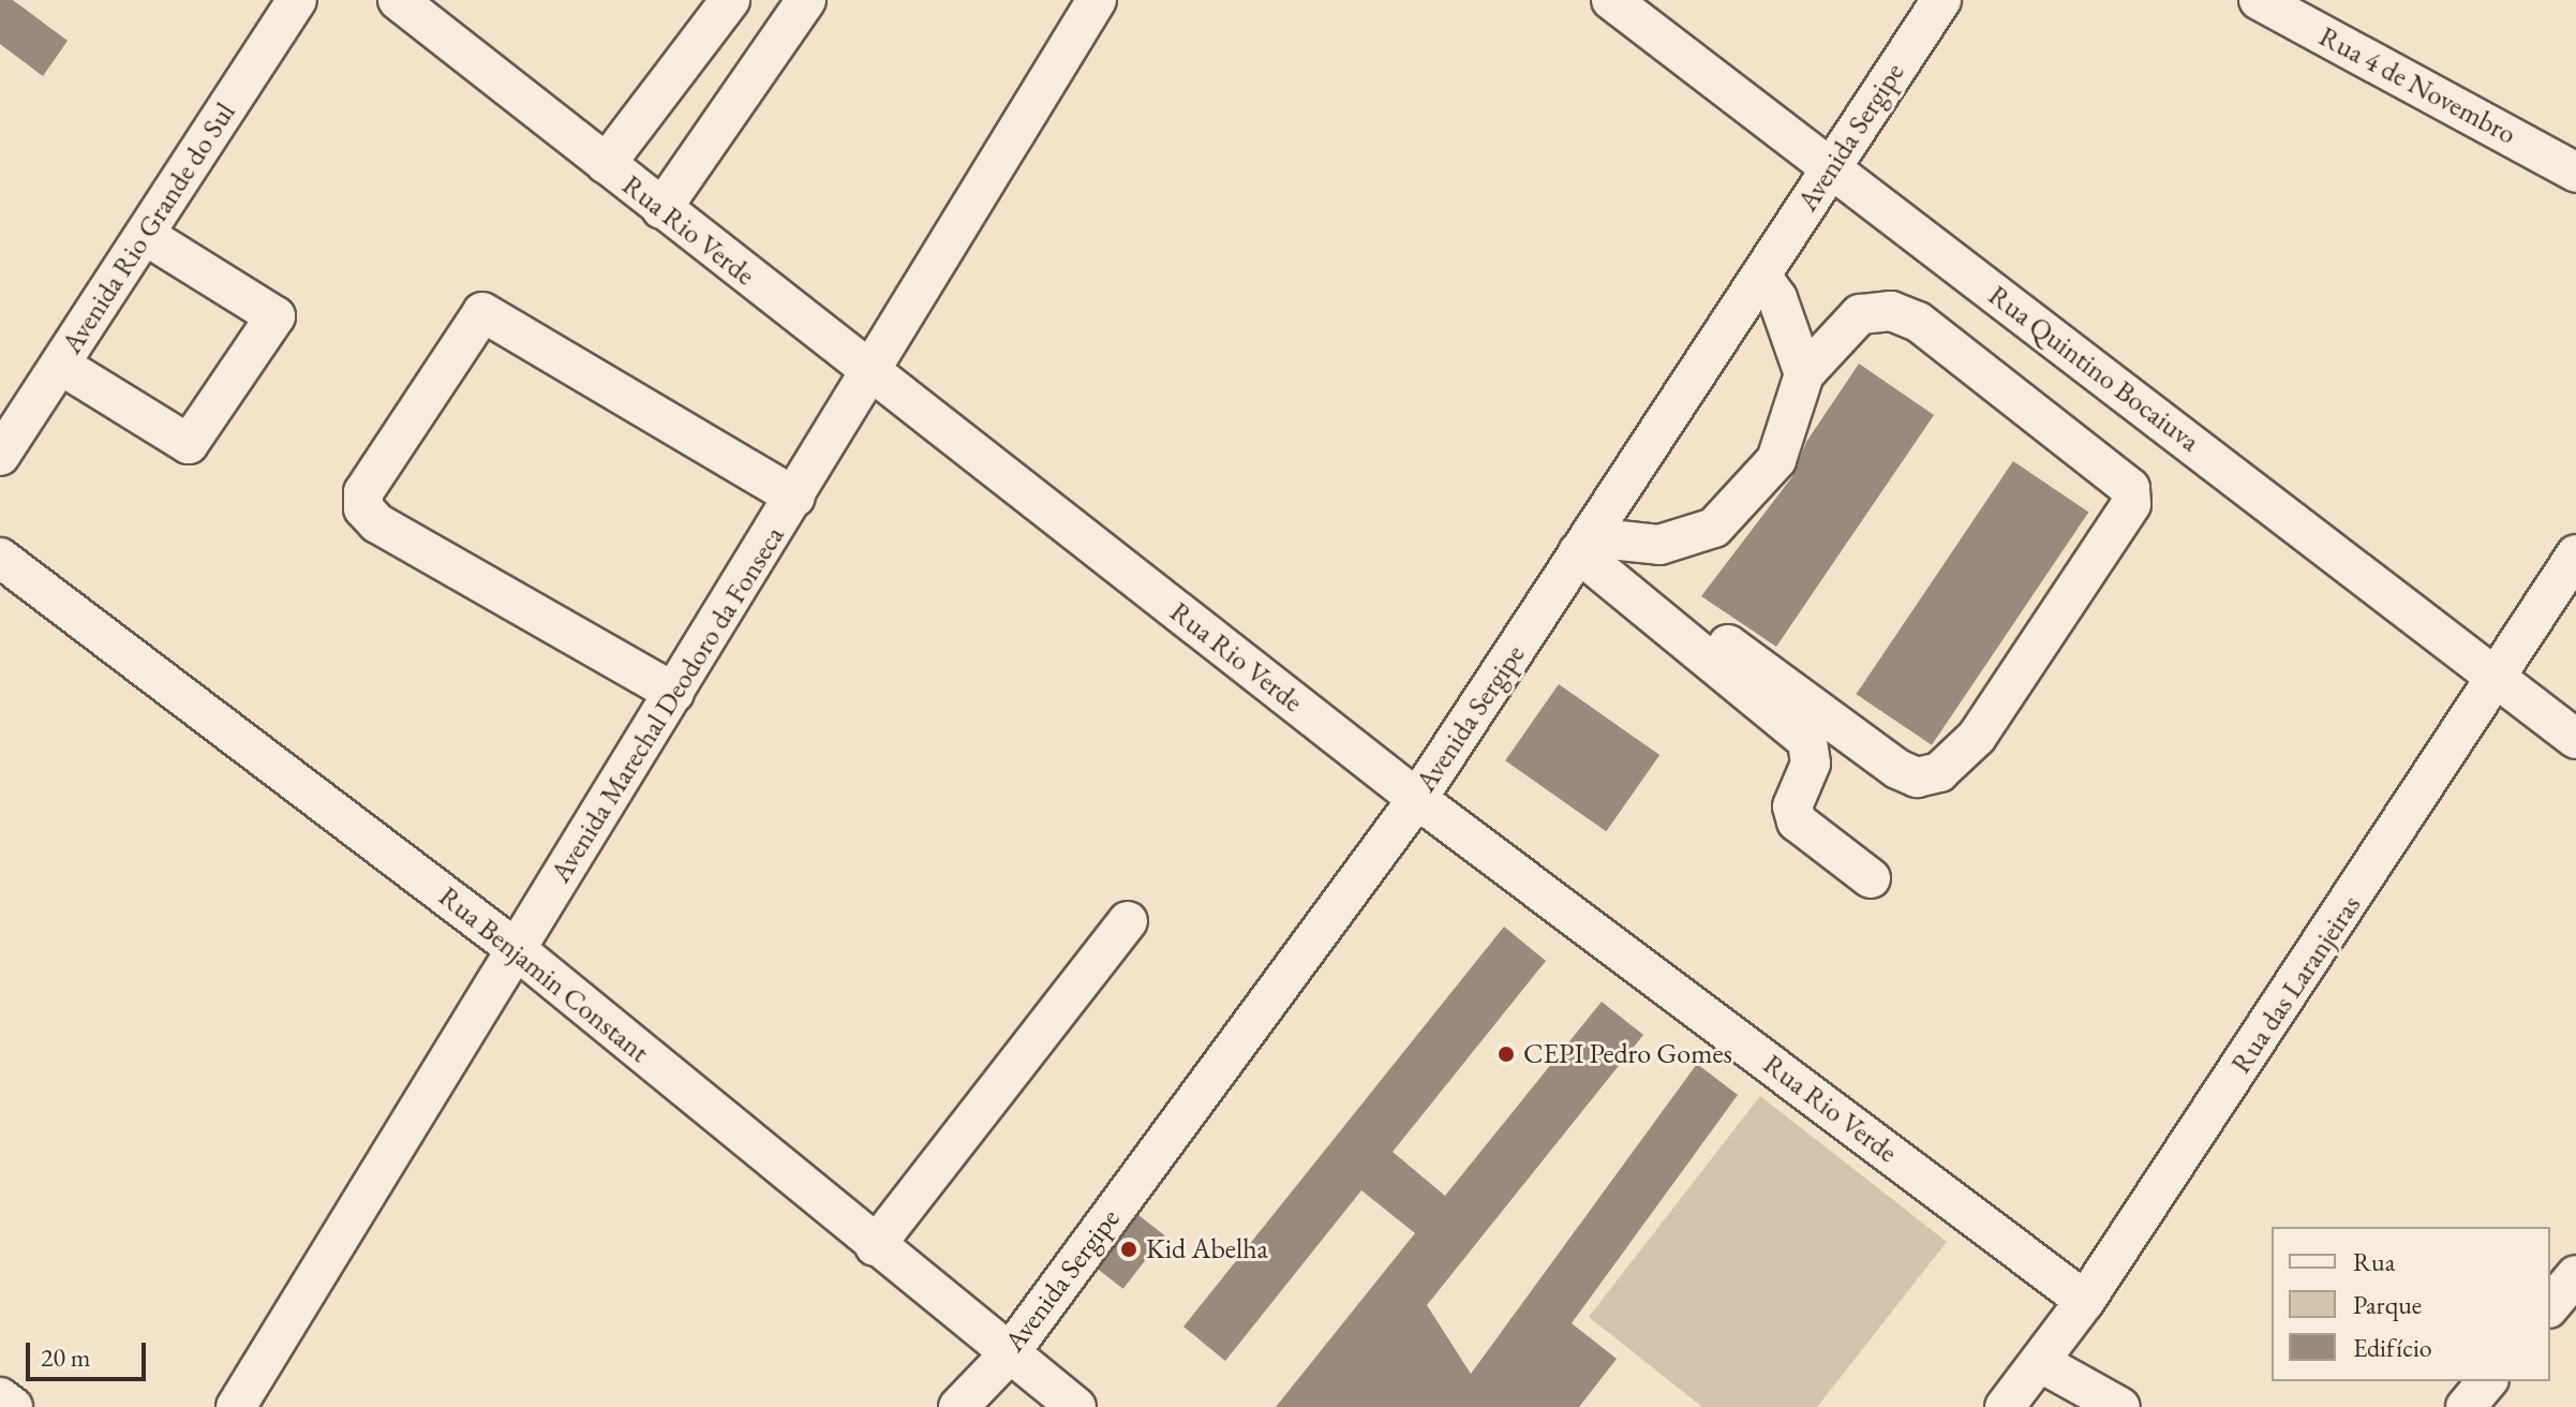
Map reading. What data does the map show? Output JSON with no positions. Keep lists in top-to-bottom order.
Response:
{
  "streets": {
    "street": [
      "Rua 4 de Novembro",
      "Avenida Sergipe",
      "Avenida Rio Grande do Sul",
      "Rua Rio Verde",
      "Rua Quintino Bocaiuva",
      "Avenida Marechal Deodoro da Fonseca",
      "Rua Benjamin Constant",
      "Rua das Laranjeiras"
    ]
  },
  "crossings": [
    ["Avenida Sergipe", "Rua Rio Verde"],
    ["Avenida Sergipe", "Rua Quintino Bocaiuva"],
    ["Avenida Sergipe", "Rua Benjamin Constant"],
    ["Rua Rio Verde", "Avenida Marechal Deodoro da Fonseca"],
    ["Rua Rio Verde", "Rua das Laranjeiras"],
    ["Rua Quintino Bocaiuva", "Rua das Laranjeiras"],
    ["Avenida Marechal Deodoro da Fonseca", "Rua Benjamin Constant"]
  ],
  "places": ["CEPI Pedro Gomes", "Kid Abelha"],
  "legend": ["Rua", "Parque", "Edifício"],
  "scale_bar": "20 m"
}
